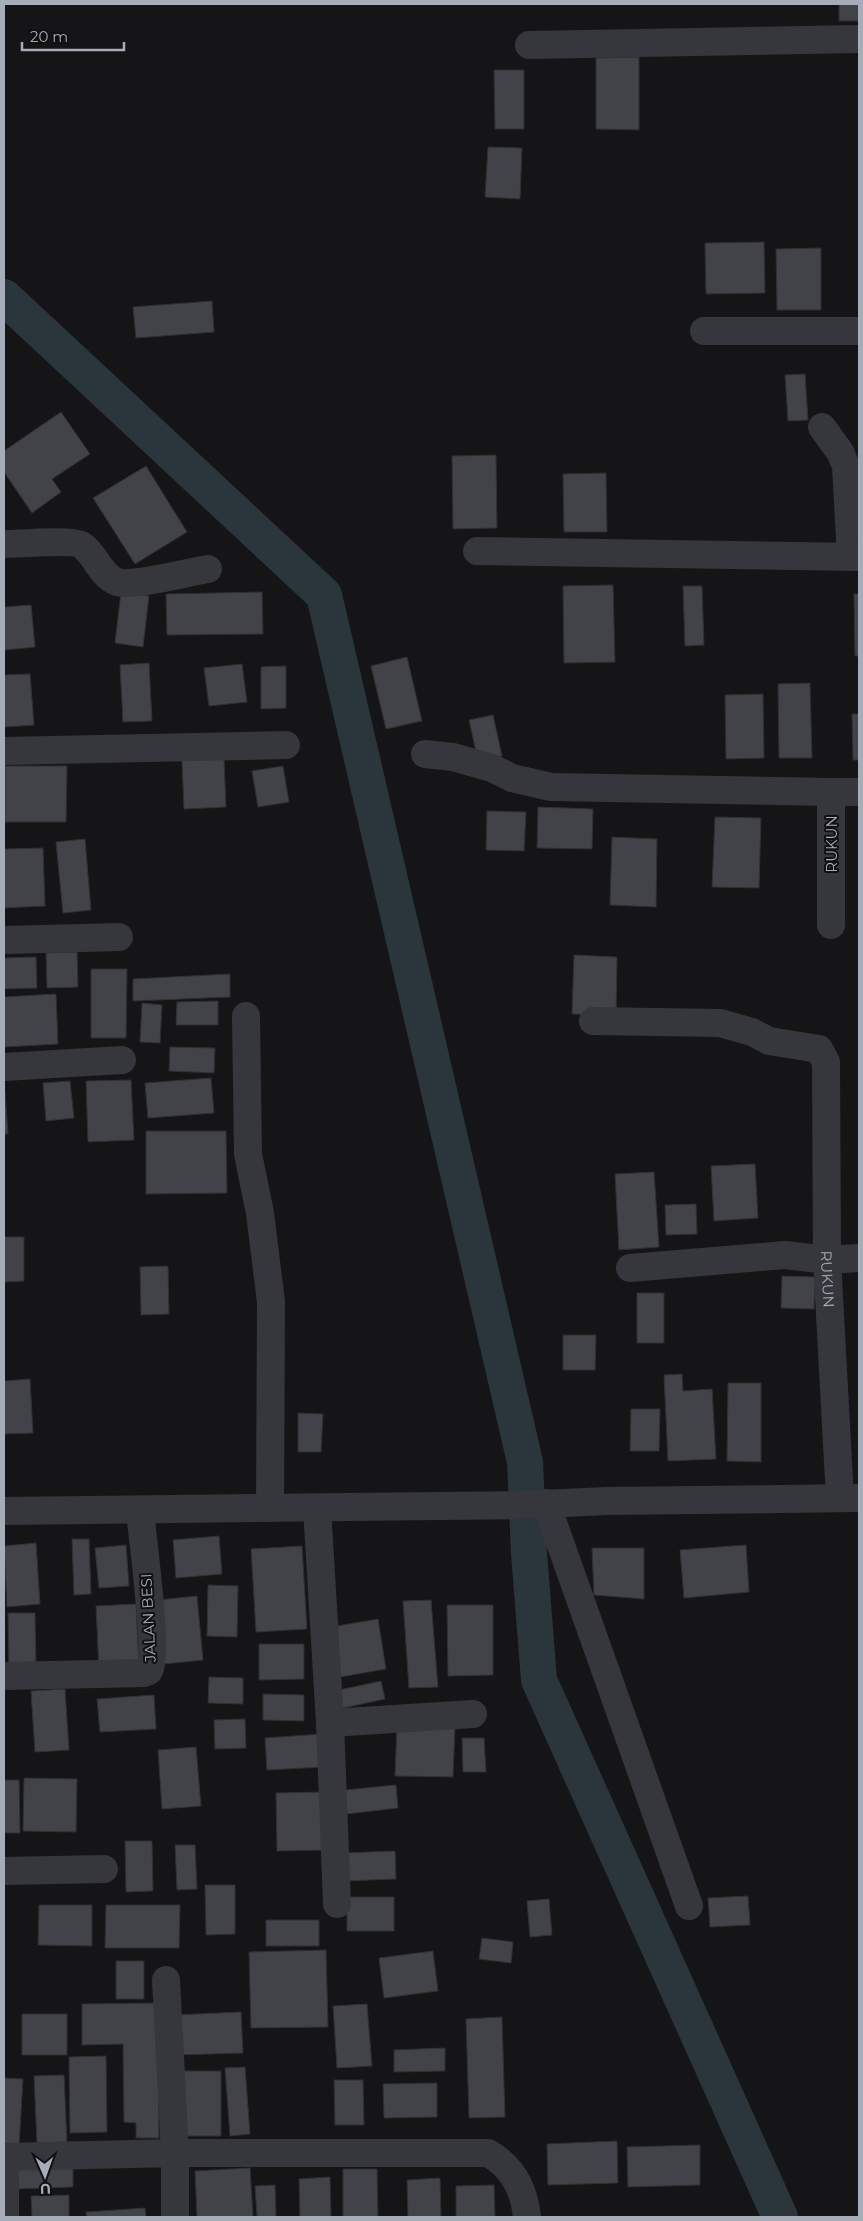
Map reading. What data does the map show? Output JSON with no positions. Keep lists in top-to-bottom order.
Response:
{
  "streets": {
    "street": ["RUKUN", "JALAN BESI"]
  },
  "scale_bar": "20 m",
  "north": "bottom"
}
